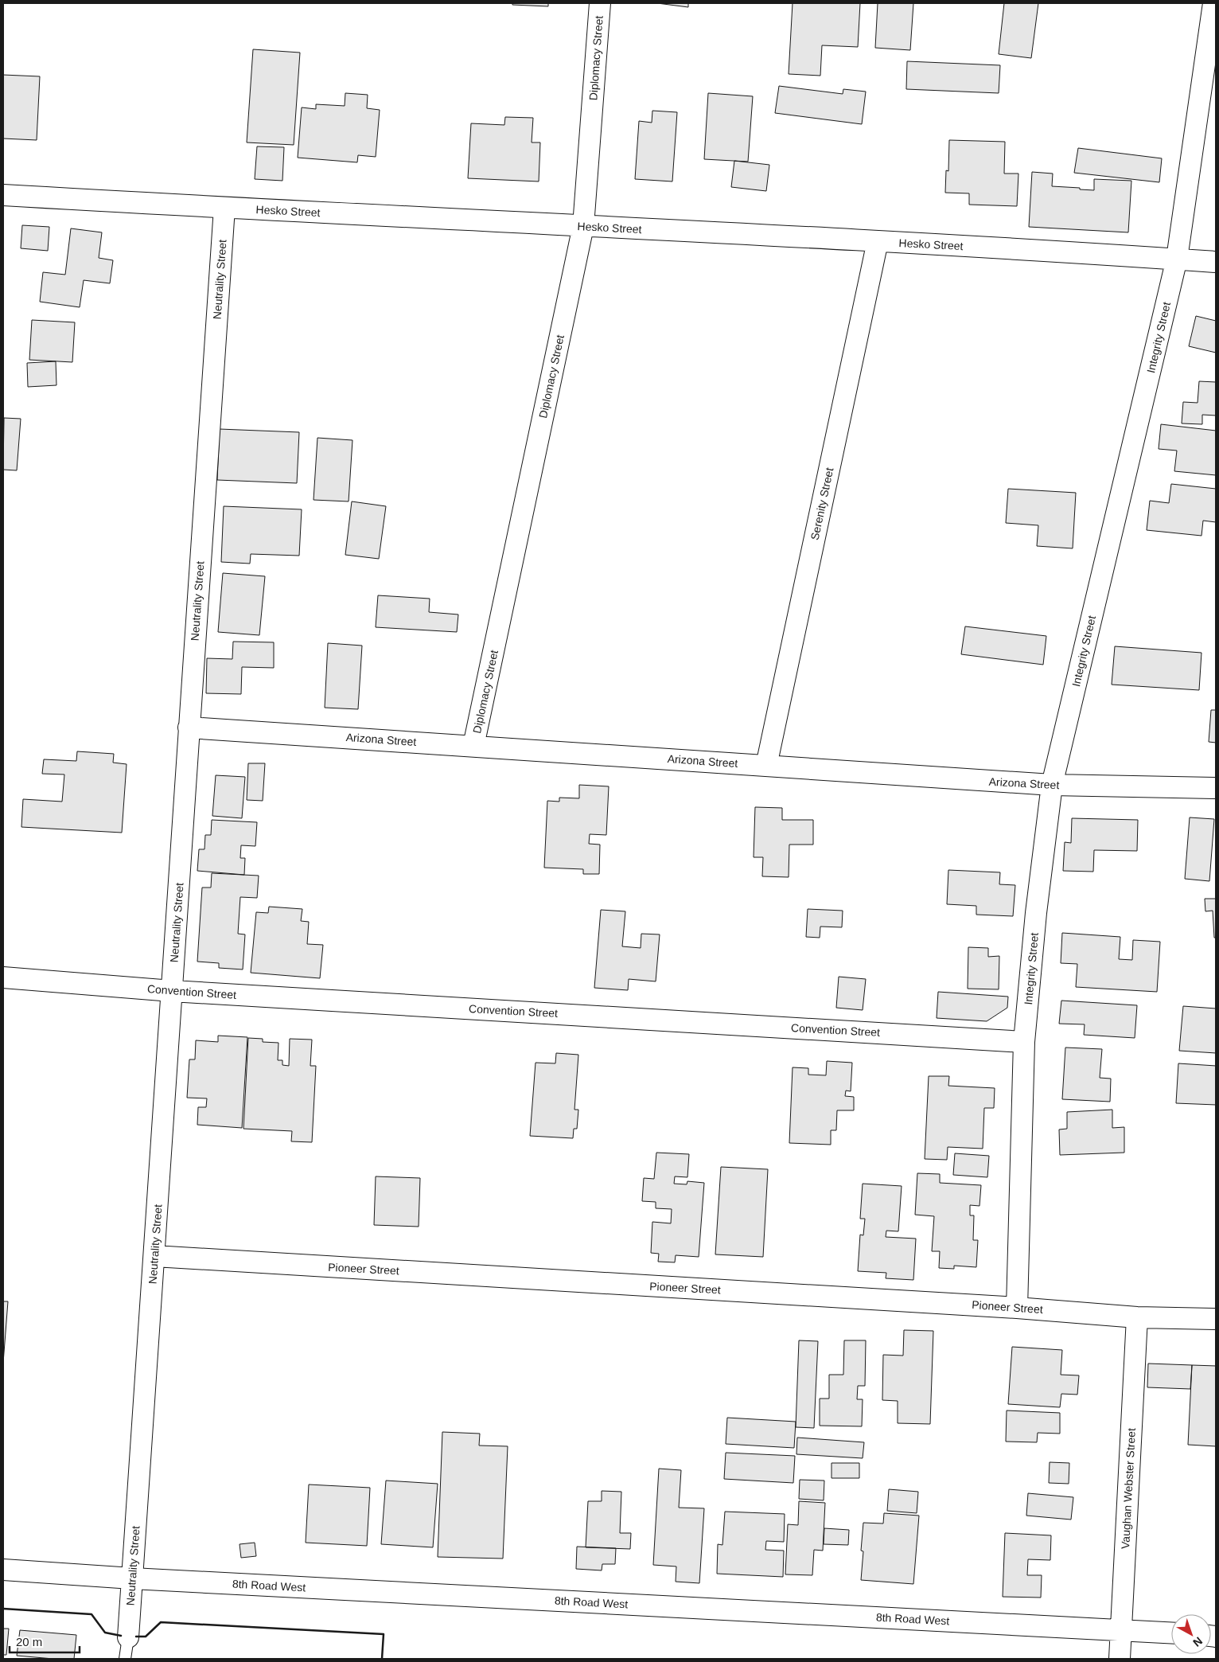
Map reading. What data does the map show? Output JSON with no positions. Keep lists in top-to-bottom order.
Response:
{
  "streets": {
    "street": [
      "Diplomacy Street",
      "Hesko Street",
      "Neutrality Street",
      "Integrity Street",
      "Serenity Street",
      "Arizona Street",
      "Convention Street",
      "Pioneer Street",
      "Vaughan Webster Street",
      "8th Road West"
    ]
  },
  "crossings": [
    ["Diplomacy Street", "Hesko Street"],
    ["Diplomacy Street", "Arizona Street"],
    ["Hesko Street", "Neutrality Street"],
    ["Hesko Street", "Integrity Street"],
    ["Hesko Street", "Serenity Street"],
    ["Neutrality Street", "Arizona Street"],
    ["Neutrality Street", "Convention Street"],
    ["Neutrality Street", "Pioneer Street"],
    ["Neutrality Street", "8th Road West"],
    ["Integrity Street", "Arizona Street"],
    ["Integrity Street", "Convention Street"],
    ["Integrity Street", "Pioneer Street"],
    ["Serenity Street", "Arizona Street"],
    ["Pioneer Street", "Vaughan Webster Street"],
    ["Vaughan Webster Street", "8th Road West"]
  ],
  "scale_bar": "20 m",
  "north": "bottom right"
}
